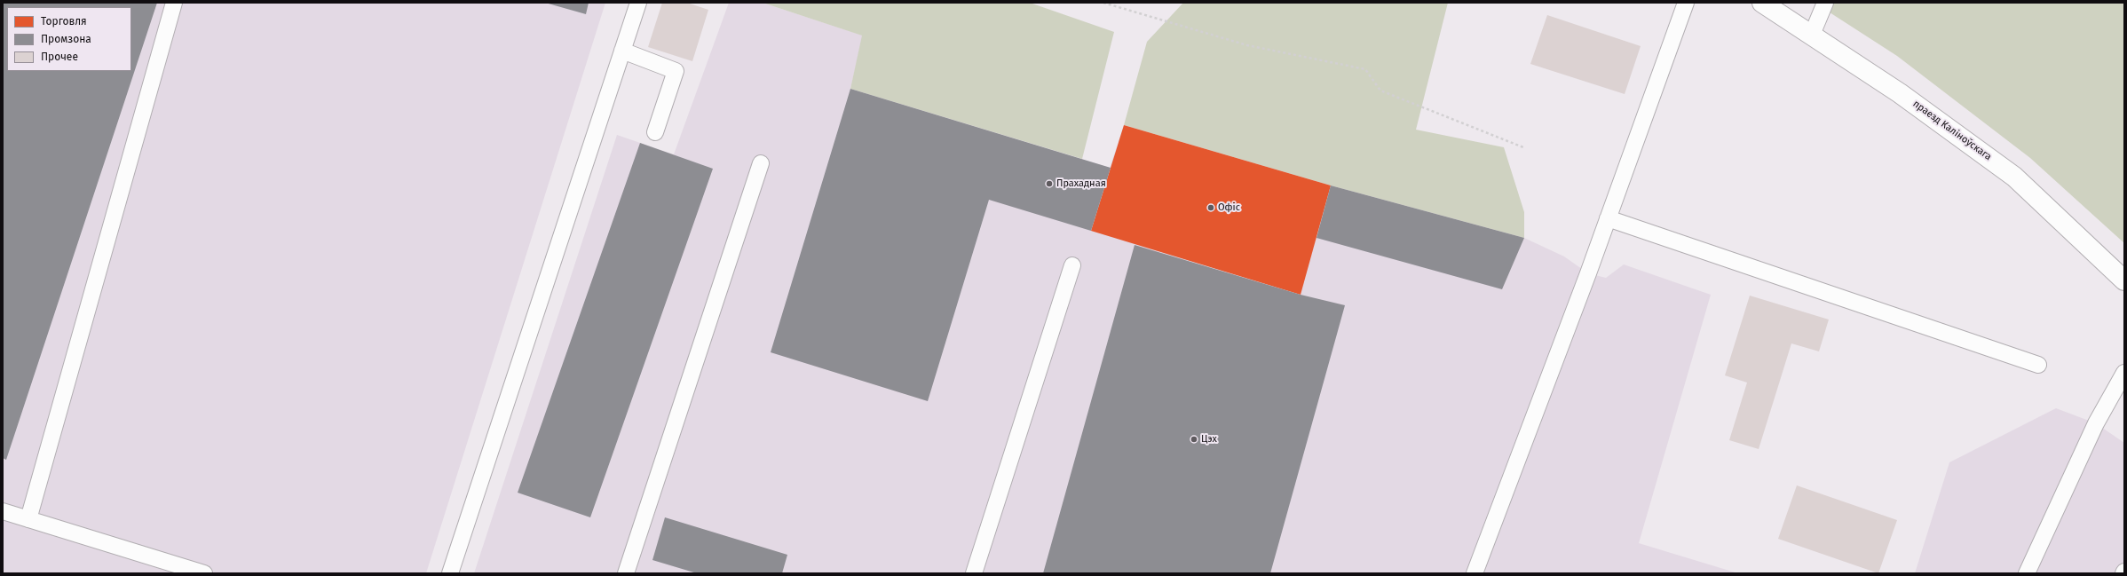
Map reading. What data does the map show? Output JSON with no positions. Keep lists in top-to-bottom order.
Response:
{
  "streets": {
    "street": ["праезд Каліноўскага"]
  },
  "places": ["Прахадная", "Офіс", "Цэх"],
  "legend": ["Торговля", "Промзона", "Прочее"]
}
